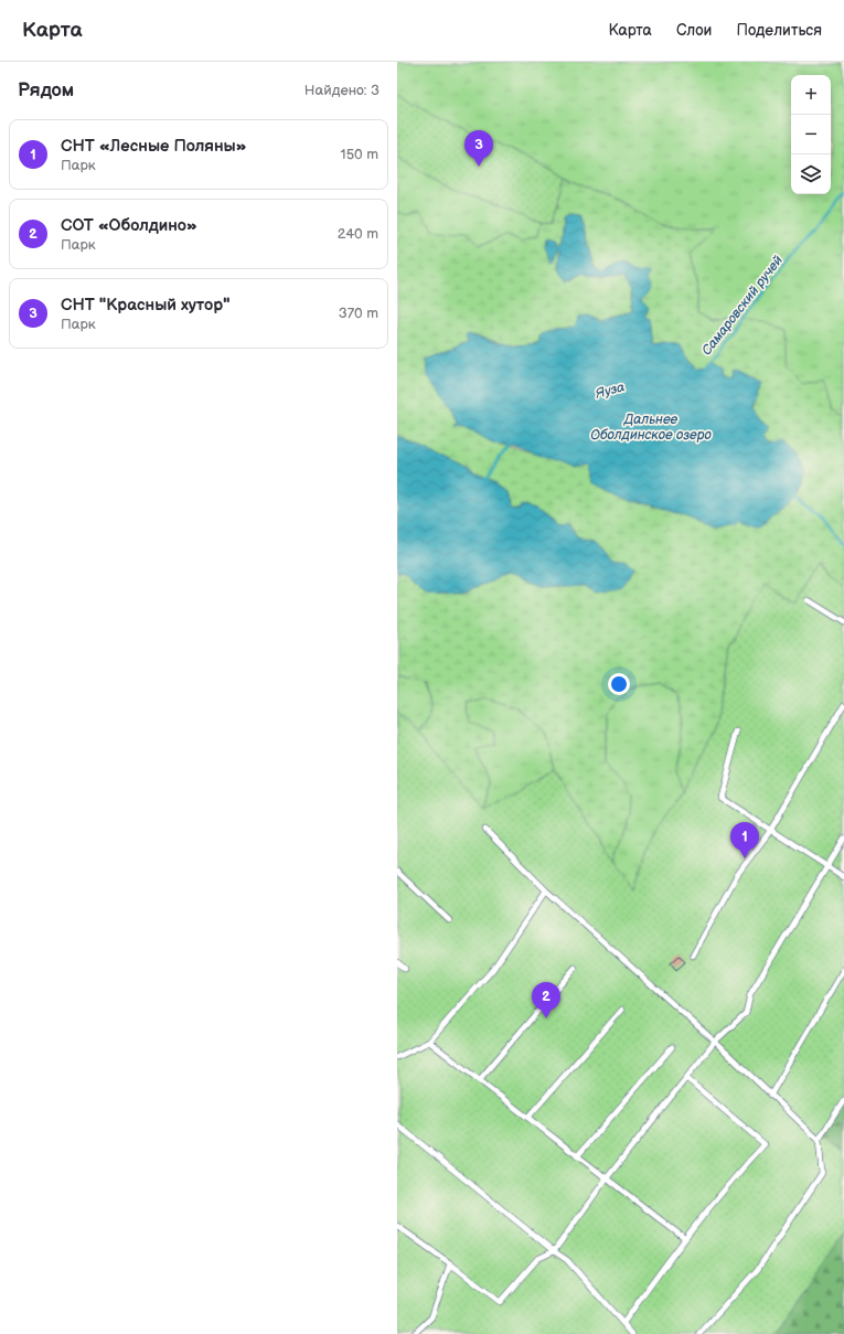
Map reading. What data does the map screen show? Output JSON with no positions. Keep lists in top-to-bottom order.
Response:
{
  "water": ["Самаровский ручей", "Яуза", "Дальнее Оболдинское озеро"],
  "page": {
    "header": "Карта",
    "nav": ["Карта", "Слои", "Поделиться"],
    "heading": ["Рядом", "Найдено: 3"],
    "map_buttons": ["+", "−"],
    "list": [
      {
        "mark": "1",
        "name": "СНТ «Лесные Поляны»",
        "note": "Парк",
        "value": "150 m"
      },
      {
        "mark": "2",
        "name": "СОТ «Оболдино»",
        "note": "Парк",
        "value": "240 m"
      },
      {
        "mark": "3",
        "name": "СНТ \"Красный хутор\"",
        "note": "Парк",
        "value": "370 m"
      }
    ],
    "pins": ["3", "1", "2"]
  }
}
